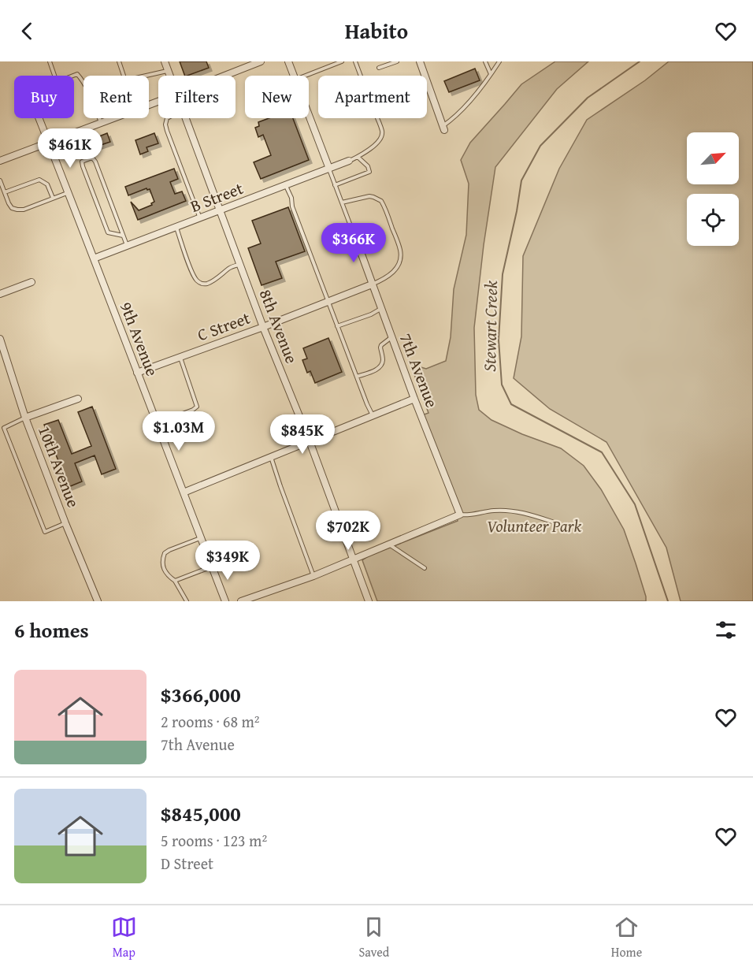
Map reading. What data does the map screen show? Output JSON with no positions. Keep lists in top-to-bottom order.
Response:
{
  "streets": {
    "street": [
      "B Street",
      "C Street",
      "8th Avenue",
      "9th Avenue",
      "7th Avenue",
      "10th Avenue"
    ]
  },
  "crossings": [
    ["B Street", "8th Avenue"],
    ["B Street", "9th Avenue"],
    ["C Street", "8th Avenue"],
    ["C Street", "9th Avenue"],
    ["C Street", "7th Avenue"]
  ],
  "water": ["Stewart Creek"],
  "parks": ["Volunteer Park"],
  "north": "top right",
  "page": {
    "header": "Habito",
    "chip": [
      "Buy",
      "Rent",
      "Filters",
      "New",
      "Apartment"
    ],
    "price": [
      "$461K",
      "$366K",
      "$1.03M",
      "$845K",
      "$702K",
      "$349K"
    ],
    "heading": "6 homes",
    "list": [
      {
        "name": "$366,000",
        "note": "2 rooms · 68 m² · 7th Avenue"
      },
      {
        "name": "$845,000",
        "note": "5 rooms · 123 m² · D Street"
      }
    ],
    "tabs": ["Map", "Saved", "Home"]
  }
}
